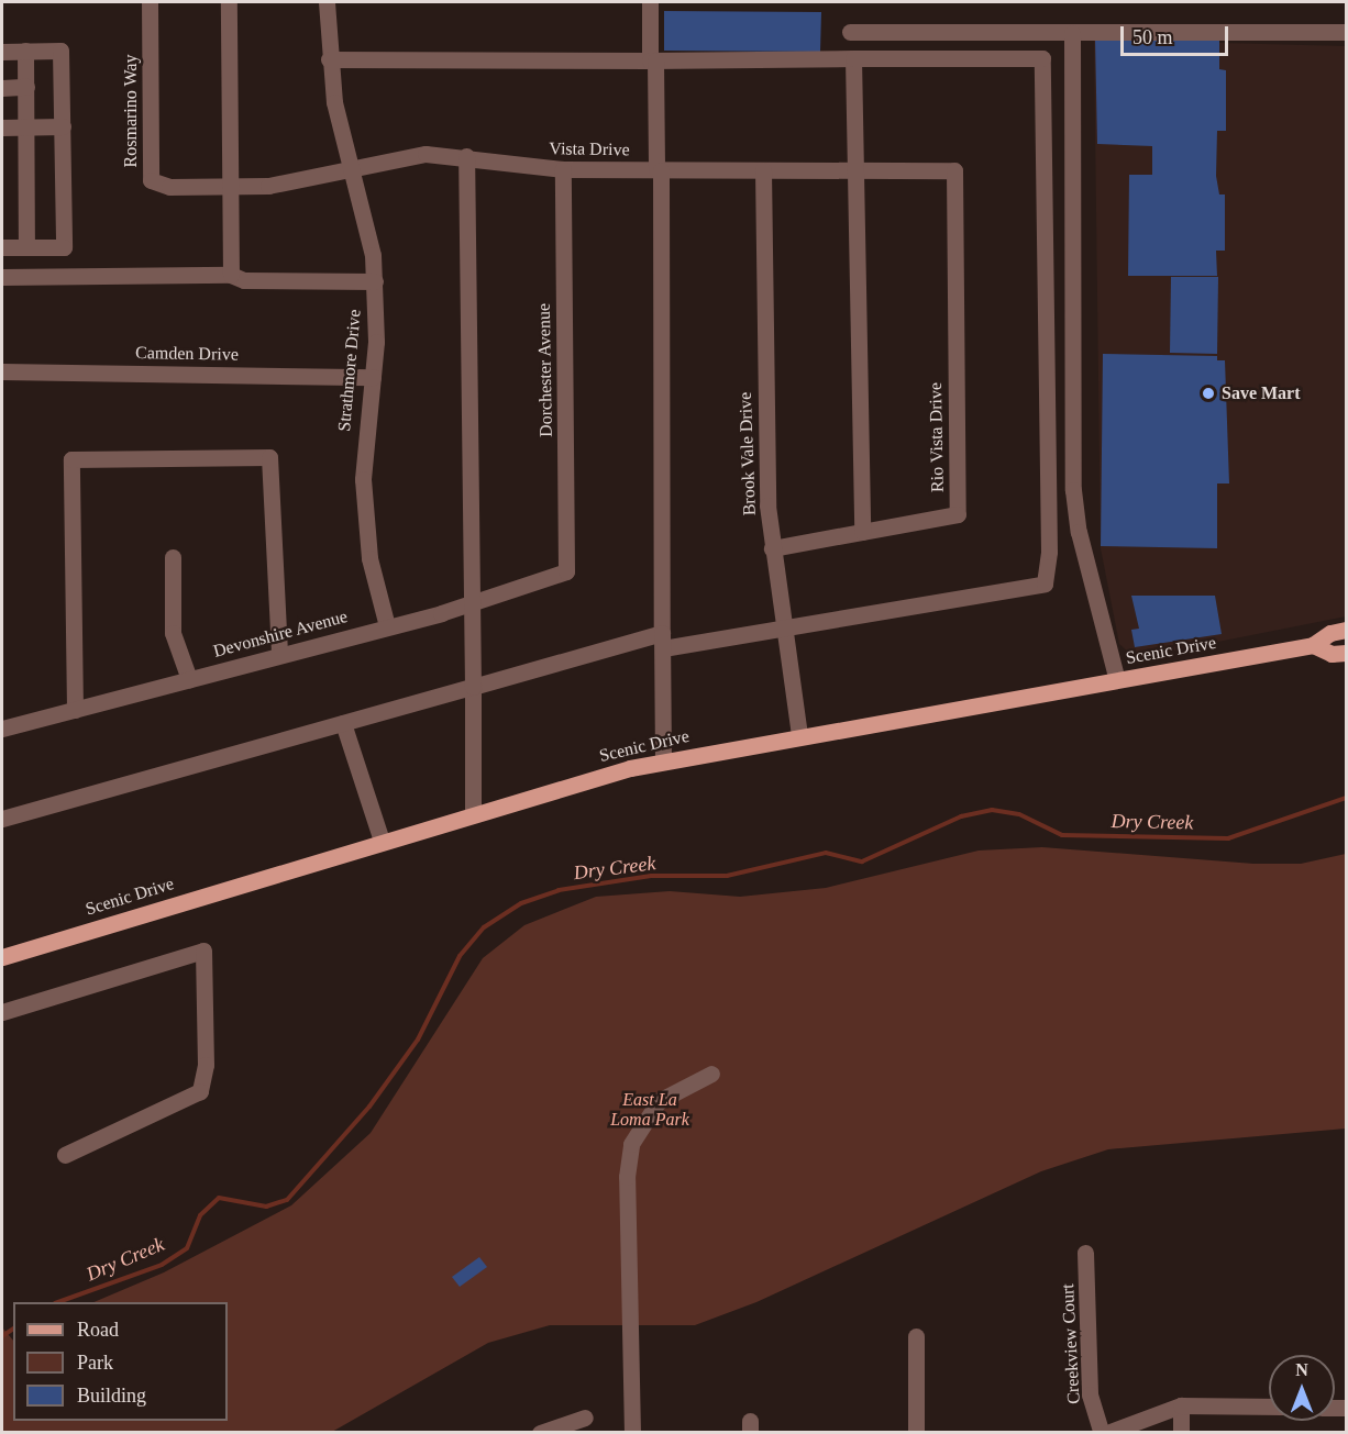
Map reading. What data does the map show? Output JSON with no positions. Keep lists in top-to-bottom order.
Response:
{
  "streets": {
    "main road": ["Scenic Drive"],
    "street": [
      "Rosmarino Way",
      "Vista Drive",
      "Camden Drive",
      "Strathmore Drive",
      "Dorchester Avenue",
      "Rio Vista Drive",
      "Brook Vale Drive",
      "Devonshire Avenue",
      "Creekview Court"
    ]
  },
  "crossings": [
    ["Rosmarino Way", "Vista Drive"],
    ["Vista Drive", "Strathmore Drive"],
    ["Vista Drive", "Dorchester Avenue"],
    ["Vista Drive", "Rio Vista Drive"],
    ["Vista Drive", "Brook Vale Drive"],
    ["Camden Drive", "Strathmore Drive"],
    ["Strathmore Drive", "Devonshire Avenue"],
    ["Dorchester Avenue", "Devonshire Avenue"],
    ["Rio Vista Drive", "Brook Vale Drive"],
    ["Brook Vale Drive", "Scenic Drive"]
  ],
  "water": ["Dry Creek"],
  "parks": ["East La Loma Park"],
  "places": ["Save Mart"],
  "legend": ["Road", "Park", "Building"],
  "scale_bar": "50 m",
  "north": "top"
}
